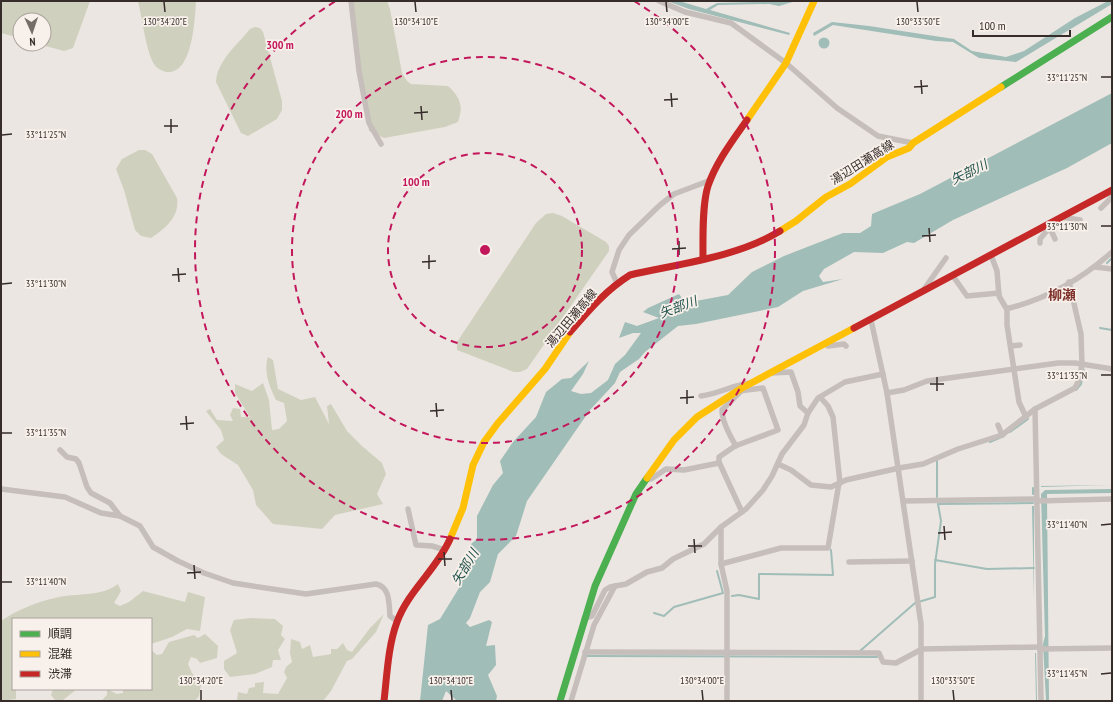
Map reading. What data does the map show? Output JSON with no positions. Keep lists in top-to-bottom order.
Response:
{
  "streets": {
    "street": ["湯辺田瀬高線"]
  },
  "districts": ["柳瀬"],
  "water": ["矢部川"],
  "legend": ["順調", "混雑", "渋滞"],
  "scale_bar": "100 m",
  "north": "bottom",
  "coordinates": [
    "130°34'20\"E",
    "130°34'10\"E",
    "130°34'00\"E",
    "130°33'50\"E",
    "33°11'25\"N",
    "33°11'30\"N",
    "33°11'35\"N",
    "33°11'40\"N",
    "33°11'45\"N"
  ],
  "rings": ["300 m", "200 m", "100 m"]
}
